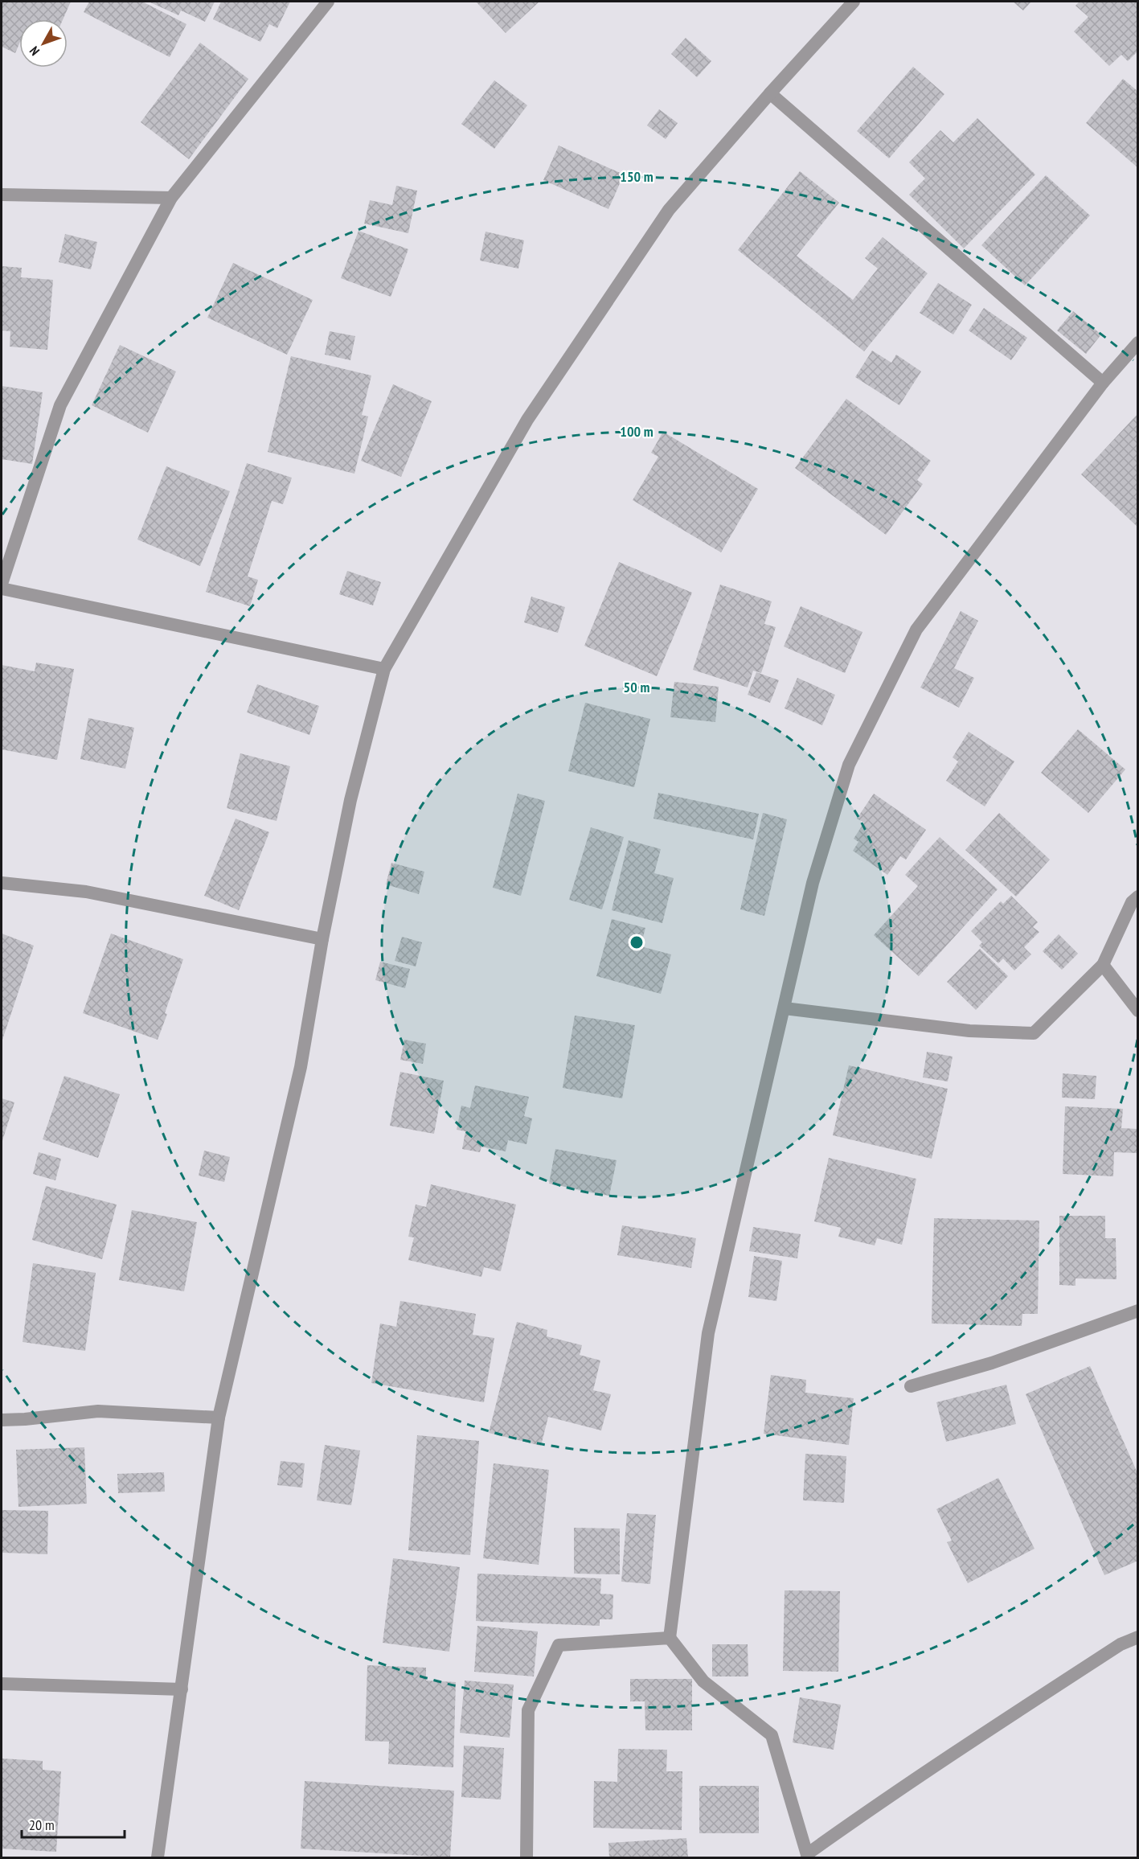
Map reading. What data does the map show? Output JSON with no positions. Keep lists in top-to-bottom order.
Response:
{
  "scale_bar": "20 m",
  "north": "bottom left",
  "rings": ["150 m", "100 m", "50 m"]
}
